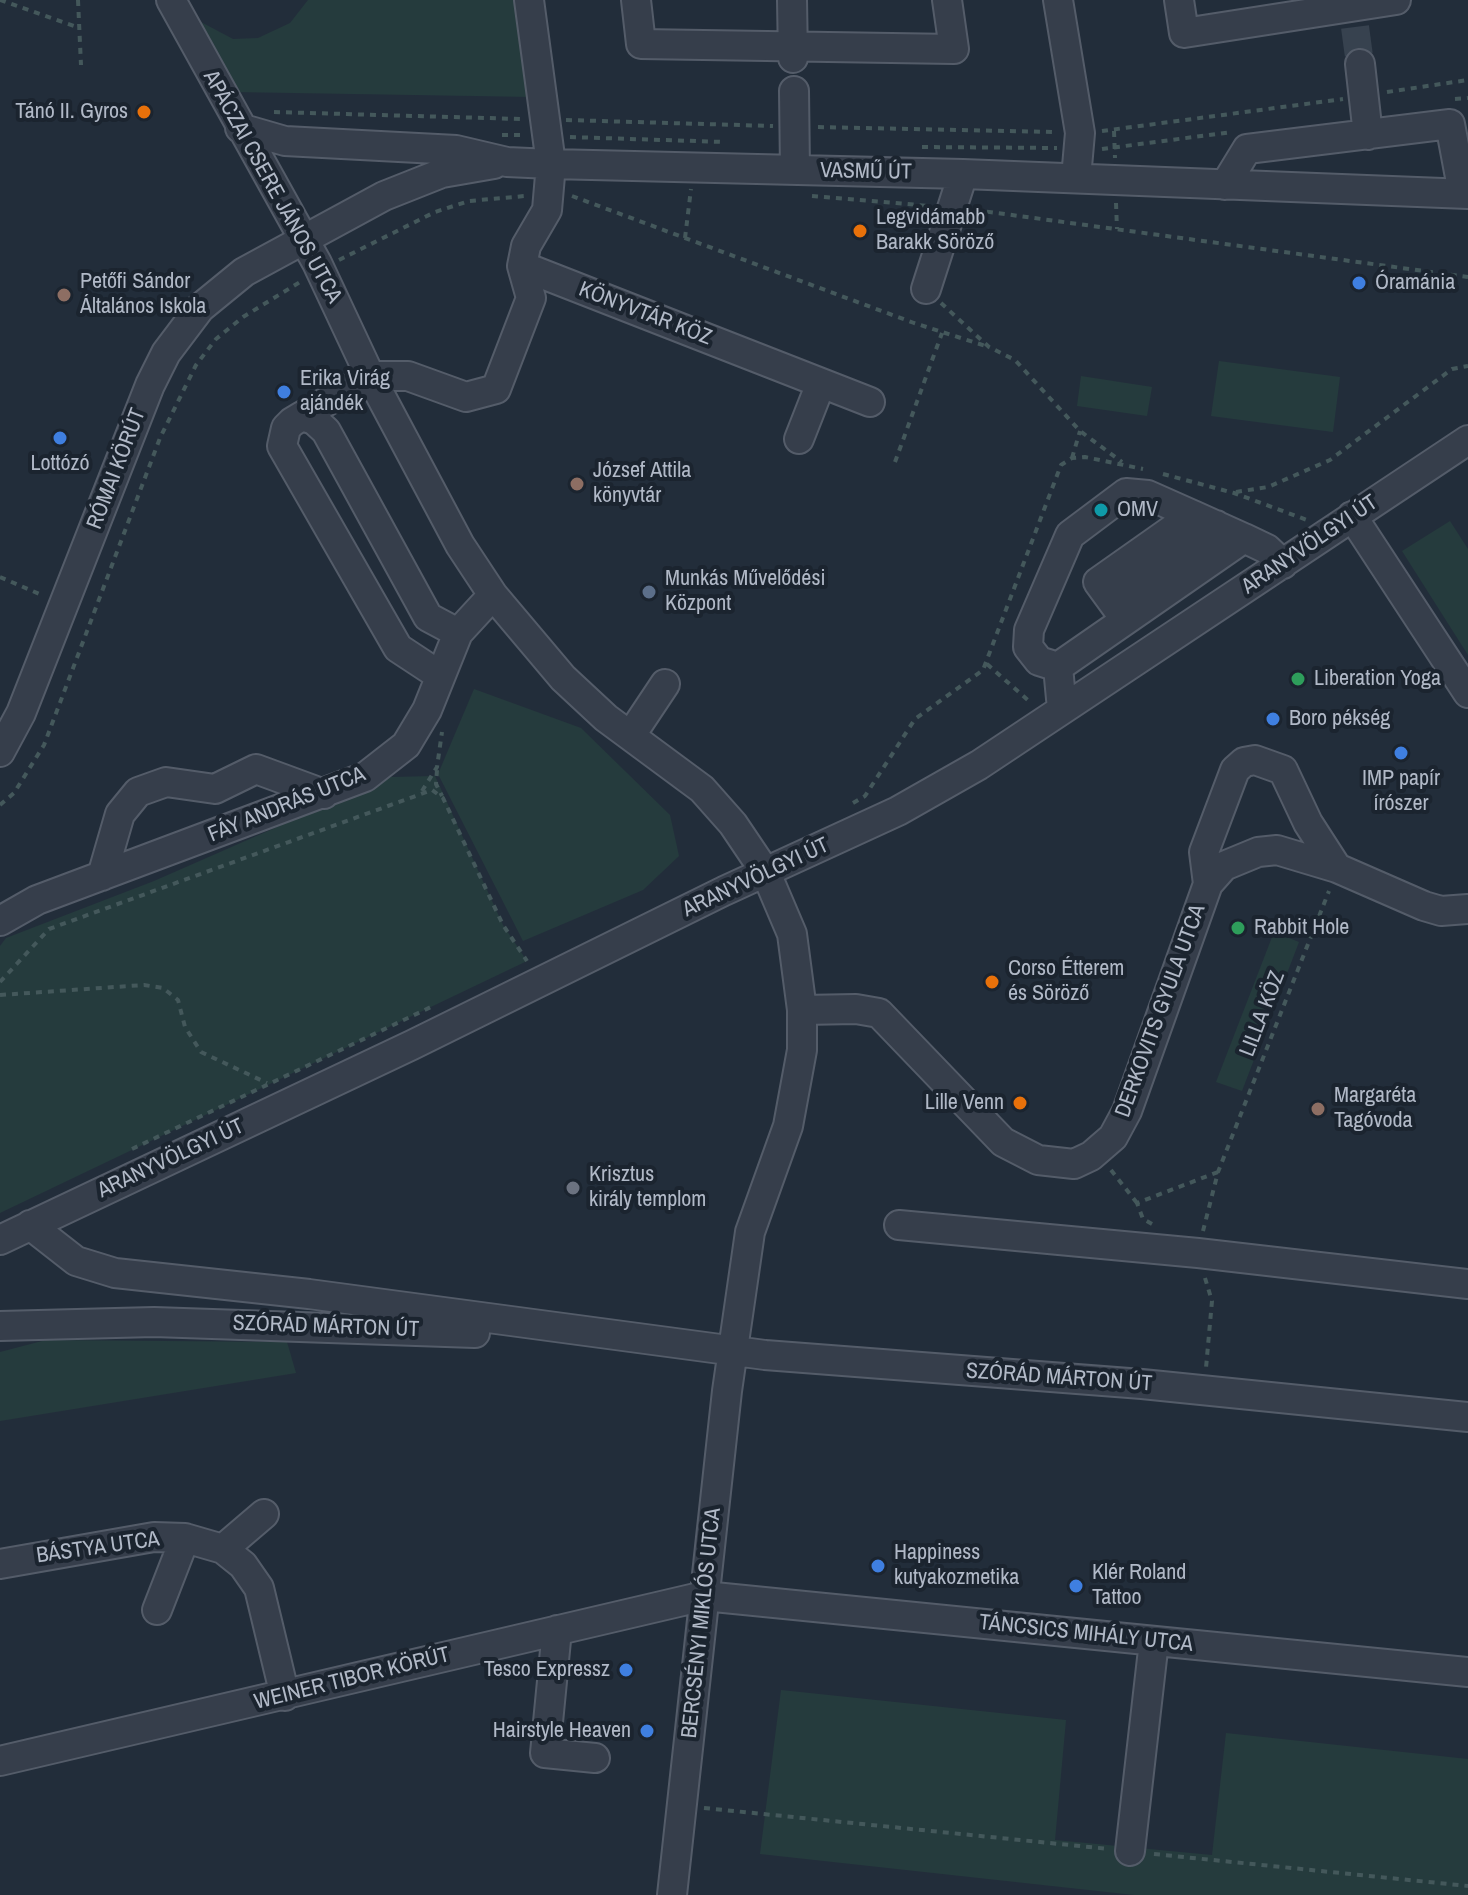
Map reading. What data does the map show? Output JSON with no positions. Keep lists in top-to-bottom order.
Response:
{
  "streets": {
    "street": [
      "VASMŰ ÚT",
      "APÁCZAI CSERE JÁNOS UTCA",
      "KÖNYVTÁR KÖZ",
      "RÓMAI KÖRÚT",
      "ARANYVÖLGYI ÚT",
      "FÁY ANDRÁS UTCA",
      "DERKOVITS GYULA UTCA",
      "SZÓRÁD MÁRTON ÚT",
      "BÁSTYA UTCA",
      "BERCSÉNYI MIKLÓS UTCA",
      "TÁNCSICS MIHÁLY UTCA",
      "WEINER TIBOR KÖRÚT"
    ],
    "path": ["LILLA KÖZ"]
  },
  "crossings": [
    ["VASMŰ ÚT", "APÁCZAI CSERE JÁNOS UTCA"],
    ["VASMŰ ÚT", "RÓMAI KÖRÚT"],
    ["APÁCZAI CSERE JÁNOS UTCA", "RÓMAI KÖRÚT"],
    ["APÁCZAI CSERE JÁNOS UTCA", "ARANYVÖLGYI ÚT"],
    ["APÁCZAI CSERE JÁNOS UTCA", "FÁY ANDRÁS UTCA"],
    ["APÁCZAI CSERE JÁNOS UTCA", "SZÓRÁD MÁRTON ÚT"],
    ["APÁCZAI CSERE JÁNOS UTCA", "BERCSÉNYI MIKLÓS UTCA"],
    ["ARANYVÖLGYI ÚT", "SZÓRÁD MÁRTON ÚT"],
    ["DERKOVITS GYULA UTCA", "LILLA KÖZ"],
    ["SZÓRÁD MÁRTON ÚT", "BERCSÉNYI MIKLÓS UTCA"],
    ["BÁSTYA UTCA", "WEINER TIBOR KÖRÚT"],
    ["BERCSÉNYI MIKLÓS UTCA", "TÁNCSICS MIHÁLY UTCA"],
    ["BERCSÉNYI MIKLÓS UTCA", "WEINER TIBOR KÖRÚT"],
    ["TÁNCSICS MIHÁLY UTCA", "WEINER TIBOR KÖRÚT"]
  ],
  "places": [
    "Tánó II. Gyros",
    "Legvidámabb Barakk Söröző",
    "Óramánia",
    "Petőfi Sándor Általános Iskola",
    "Erika Virág ajándék",
    "Lottózó",
    "József Attila könyvtár",
    "OMV",
    "Munkás Művelődési Központ",
    "Liberation Yoga",
    "Boro pékség",
    "IMP papír írószer",
    "Rabbit Hole",
    "Corso Étterem és Söröző",
    "Lille Venn",
    "Margaréta Tagóvoda",
    "Krisztus király templom",
    "Happiness kutyakozmetika",
    "Klér Roland Tattoo",
    "Tesco Expressz",
    "Hairstyle Heaven"
  ]
}
